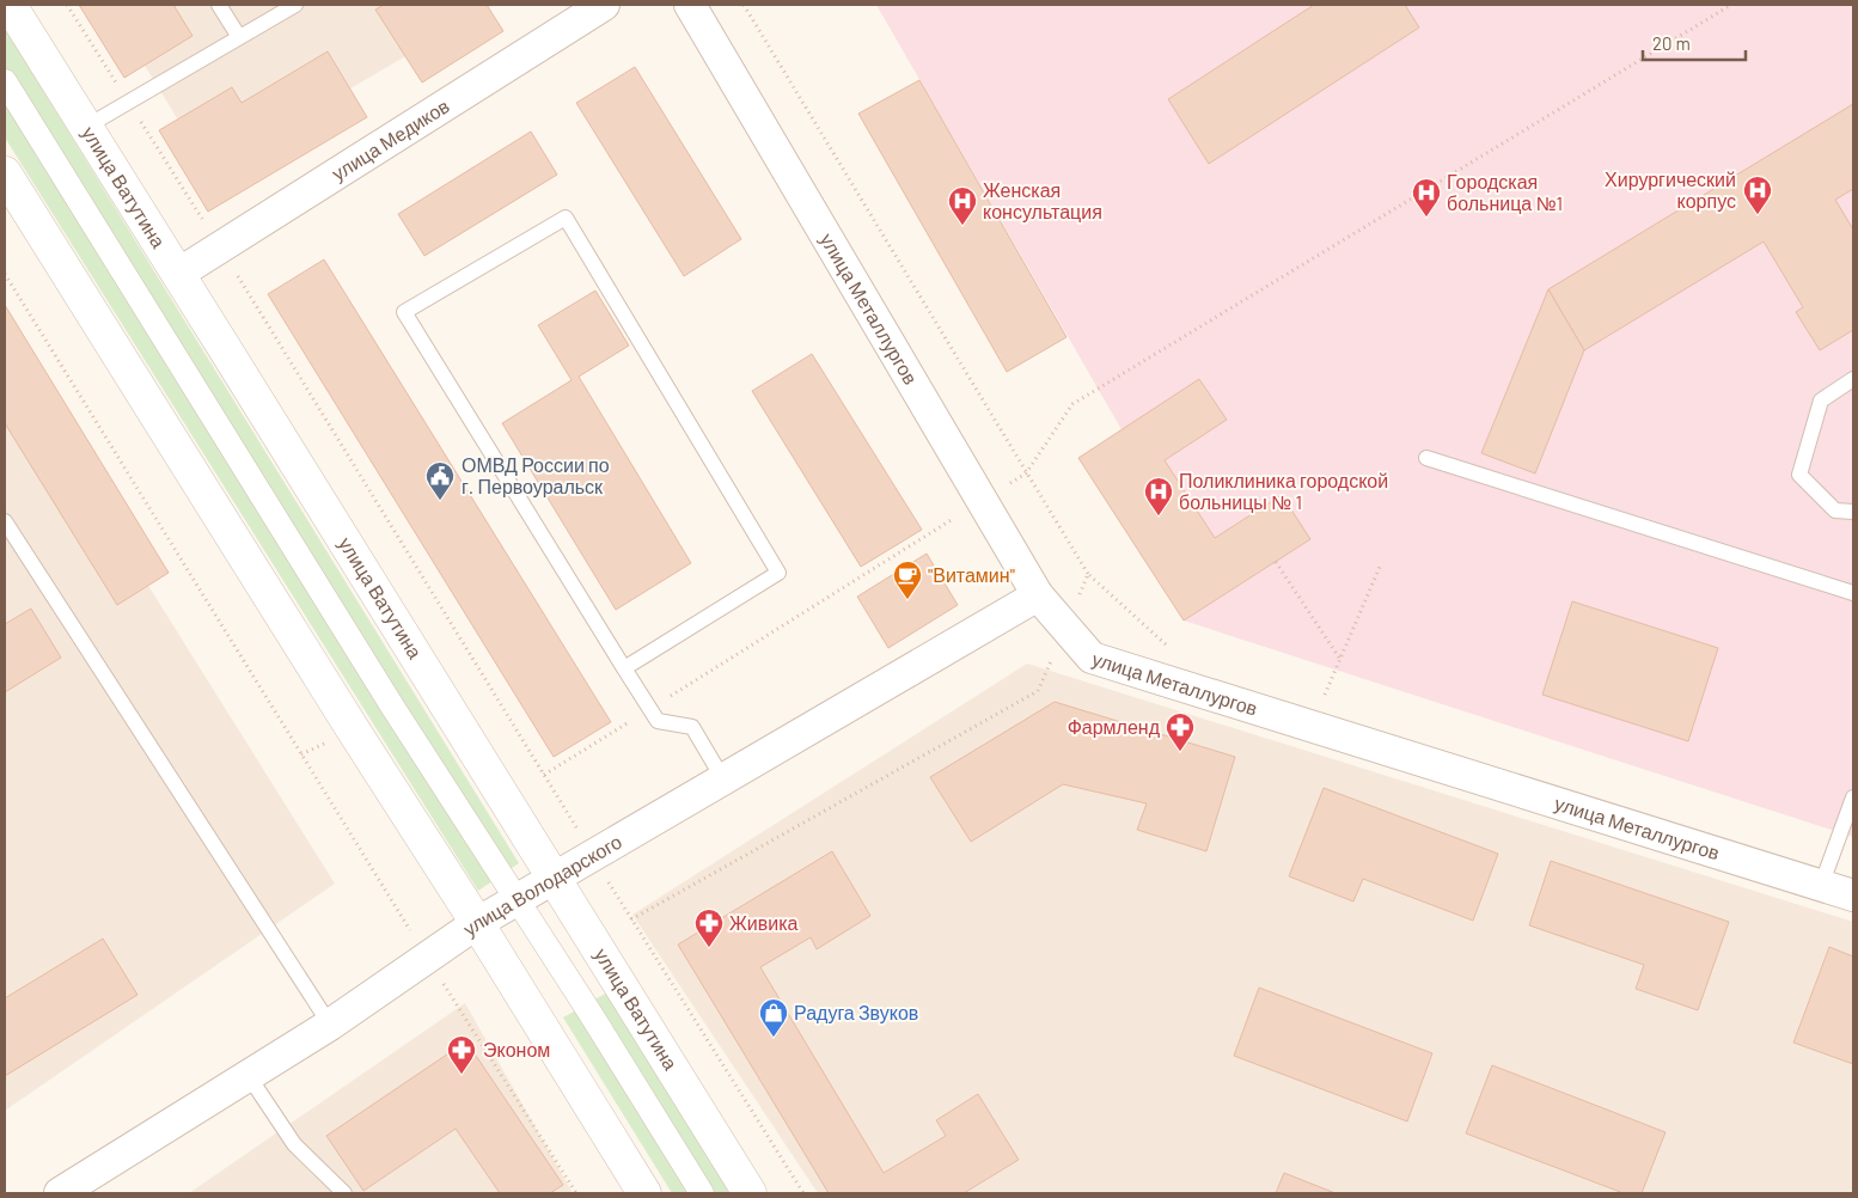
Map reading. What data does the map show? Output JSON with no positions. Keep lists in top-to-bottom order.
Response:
{
  "streets": {
    "street": [
      "улица Медиков",
      "улица Ватутина",
      "улица Металлургов",
      "улица Володарского"
    ]
  },
  "crossings": [
    ["улица Медиков", "улица Ватутина"],
    ["улица Ватутина", "улица Володарского"],
    ["улица Металлургов", "улица Володарского"]
  ],
  "places": {
    "hospital": [
      "Хирургический корпус",
      "Городская больница №1",
      "Женская консультация",
      "Поликлиника городской больницы № 1"
    ],
    "public building": ["ОМВД России по г. Первоуральск"],
    "cafe": ["\"Витамин\""],
    "pharmacy": ["Фармленд", "Живика", "Эконом"],
    "shop": ["Радуга Звуков"]
  },
  "scale_bar": "20 m"
}
